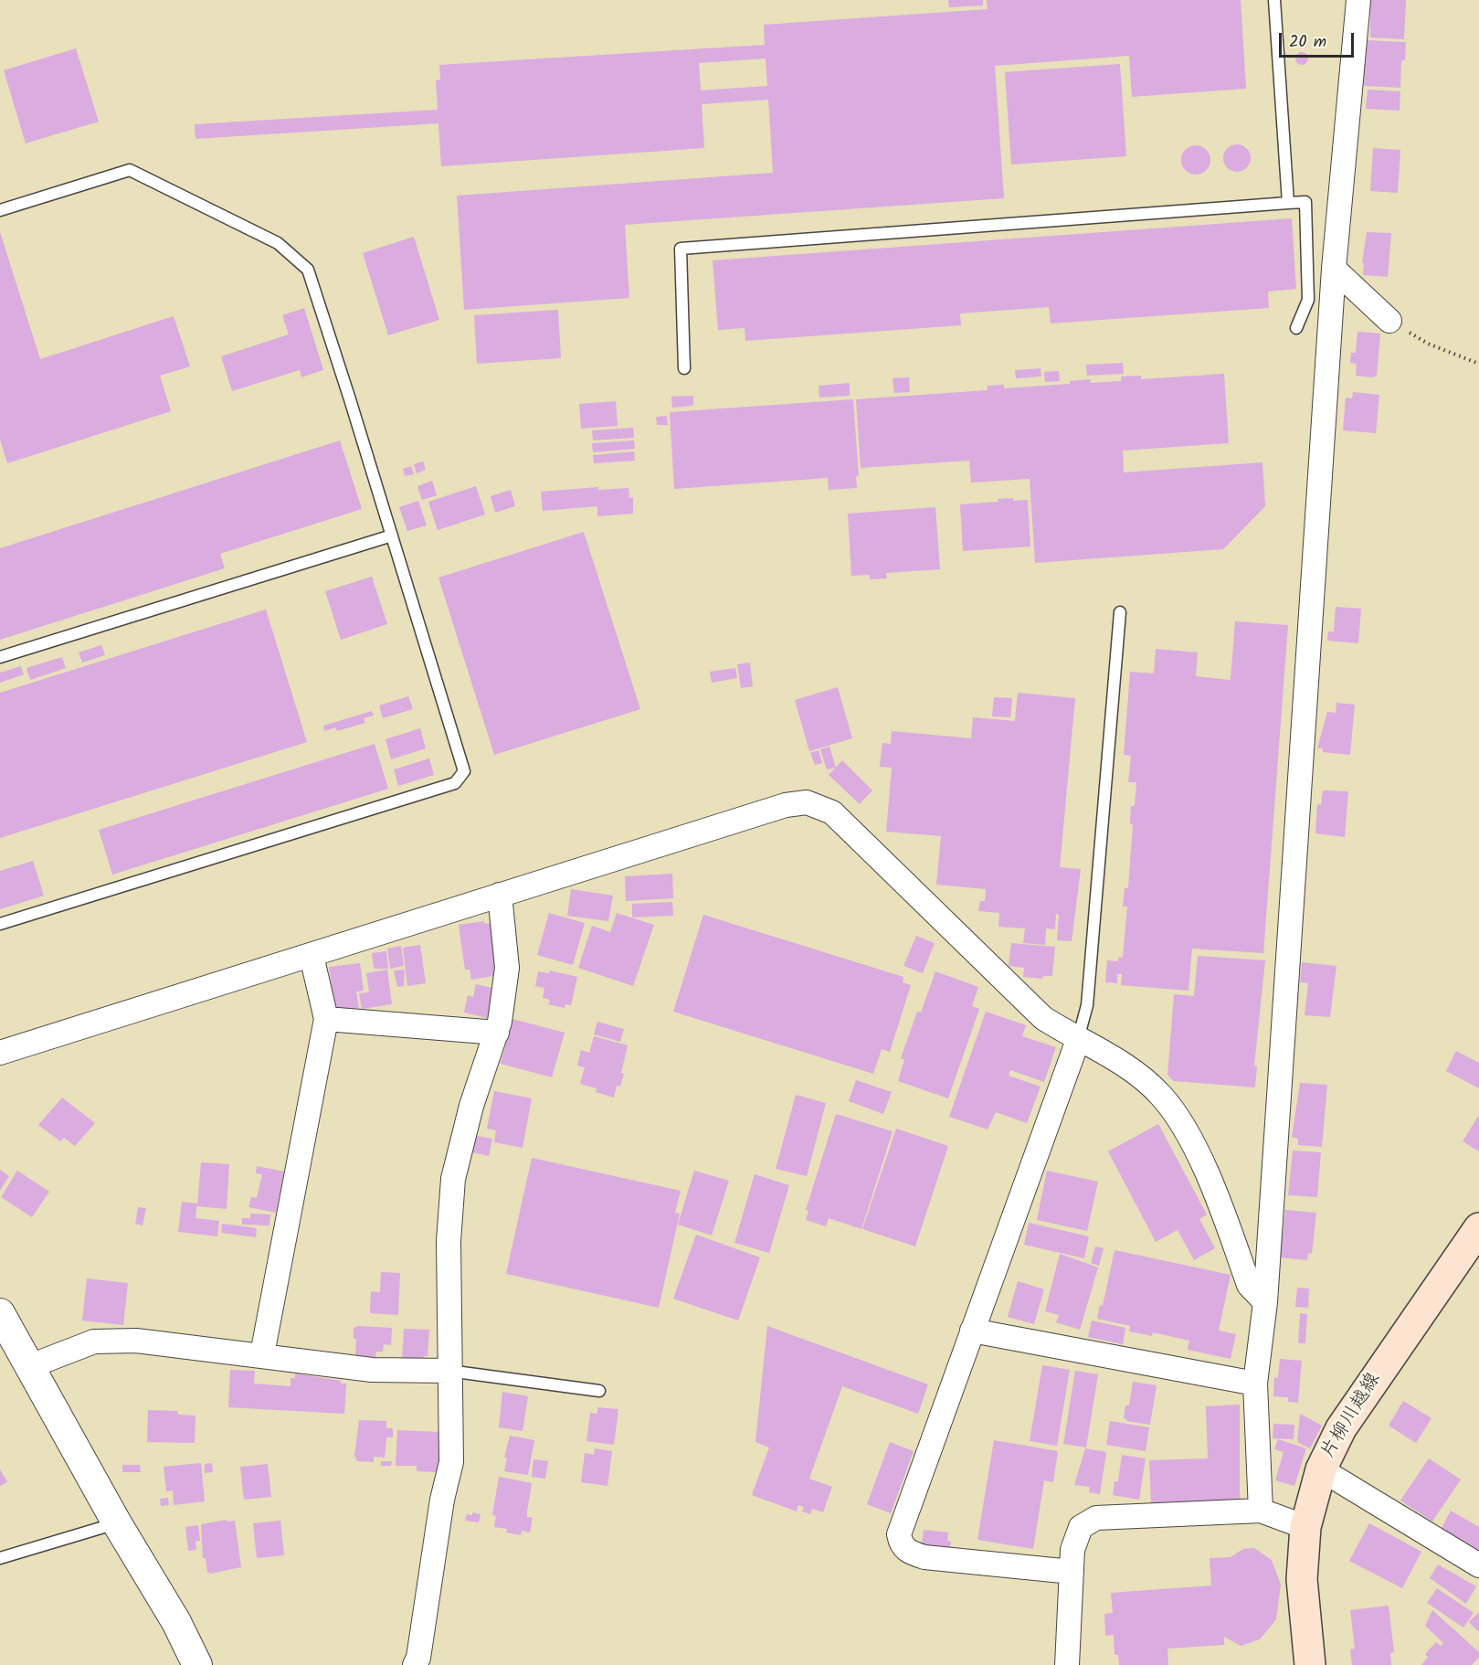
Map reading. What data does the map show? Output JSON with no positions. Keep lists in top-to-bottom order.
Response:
{
  "streets": {
    "main road": ["片柳川越線"]
  },
  "scale_bar": "20 m"
}
